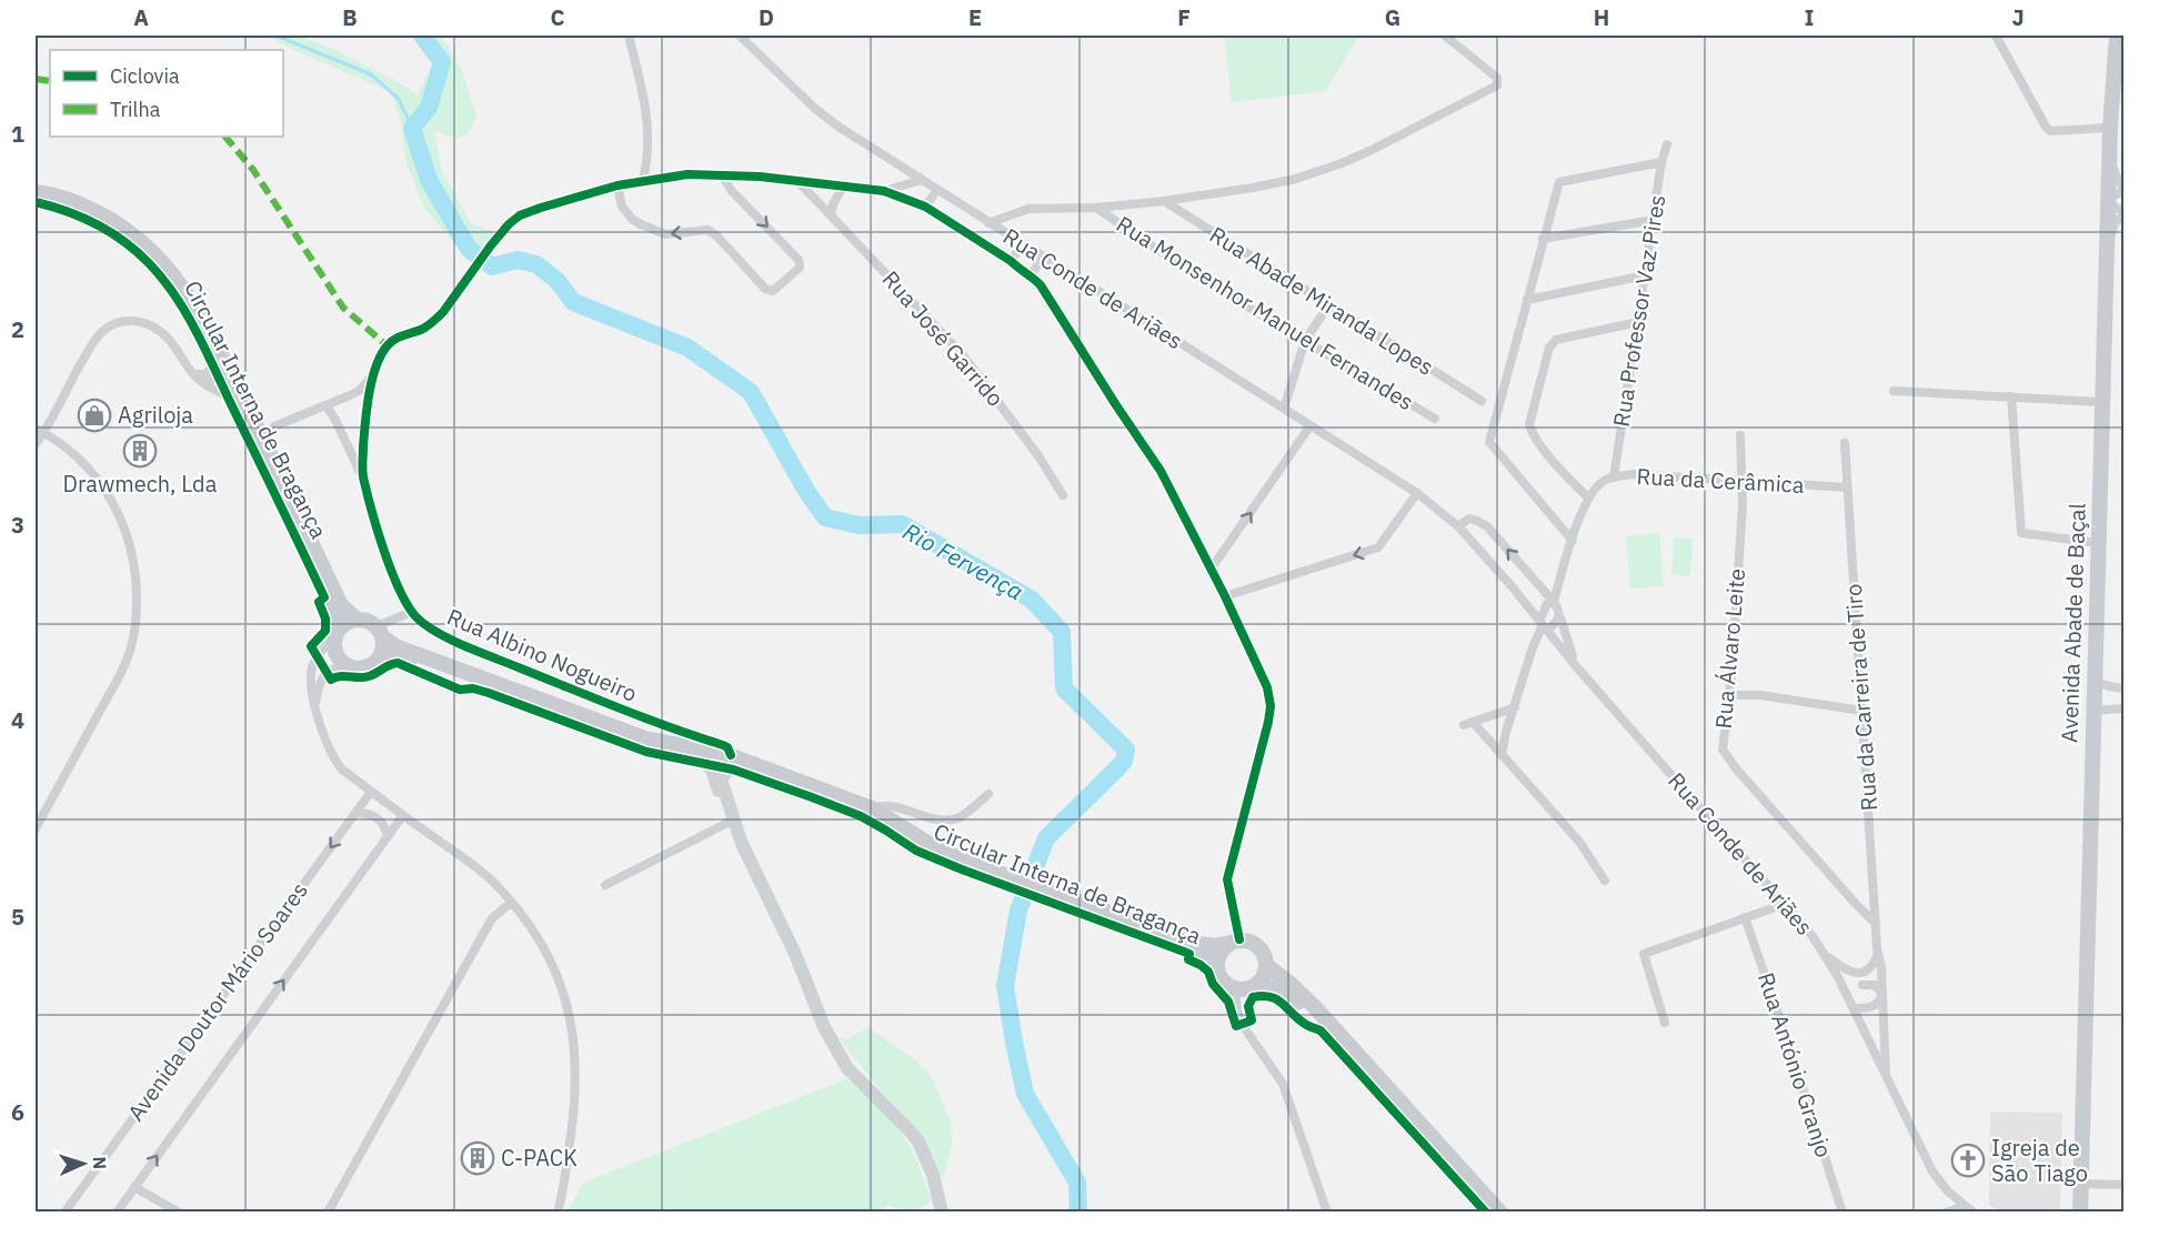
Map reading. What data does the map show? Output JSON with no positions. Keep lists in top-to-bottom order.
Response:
{
  "streets": {
    "main road": ["Circular Interna de Bragança", "Avenida Abade de Baçal"],
    "street": [
      "Rua Conde de Ariães",
      "Rua Abade Miranda Lopes",
      "Rua Professor Vaz Pires",
      "Rua Monsenhor Manuel Fernandes",
      "Rua José Garrido",
      "Rua da Cerâmica",
      "Rua Álvaro Leite",
      "Rua Albino Nogueiro",
      "Rua da Carreira de Tiro",
      "Avenida Doutor Mário Soares",
      "Rua António Granjo"
    ]
  },
  "crossings": [
    ["Rua Conde de Ariães", "Rua da Carreira de Tiro"],
    ["Rua Professor Vaz Pires", "Rua da Cerâmica"],
    ["Circular Interna de Bragança", "Rua Albino Nogueiro"],
    ["Rua da Cerâmica", "Rua Álvaro Leite"],
    ["Rua da Cerâmica", "Rua da Carreira de Tiro"],
    ["Rua Álvaro Leite", "Rua da Carreira de Tiro"]
  ],
  "water": ["Rio Fervença"],
  "places": {
    "shop": ["Agriloja"],
    "building": ["Drawmech, Lda", "C-PACK"],
    "church": ["Igreja de São Tiago"]
  },
  "legend": ["Ciclovia", "Trilha"],
  "north": "right",
  "grid": {
    "columns": [
      "A",
      "B",
      "C",
      "D",
      "E",
      "F",
      "G",
      "H",
      "I",
      "J"
    ],
    "rows": [
      "1",
      "2",
      "3",
      "4",
      "5",
      "6"
    ]
  }
}
